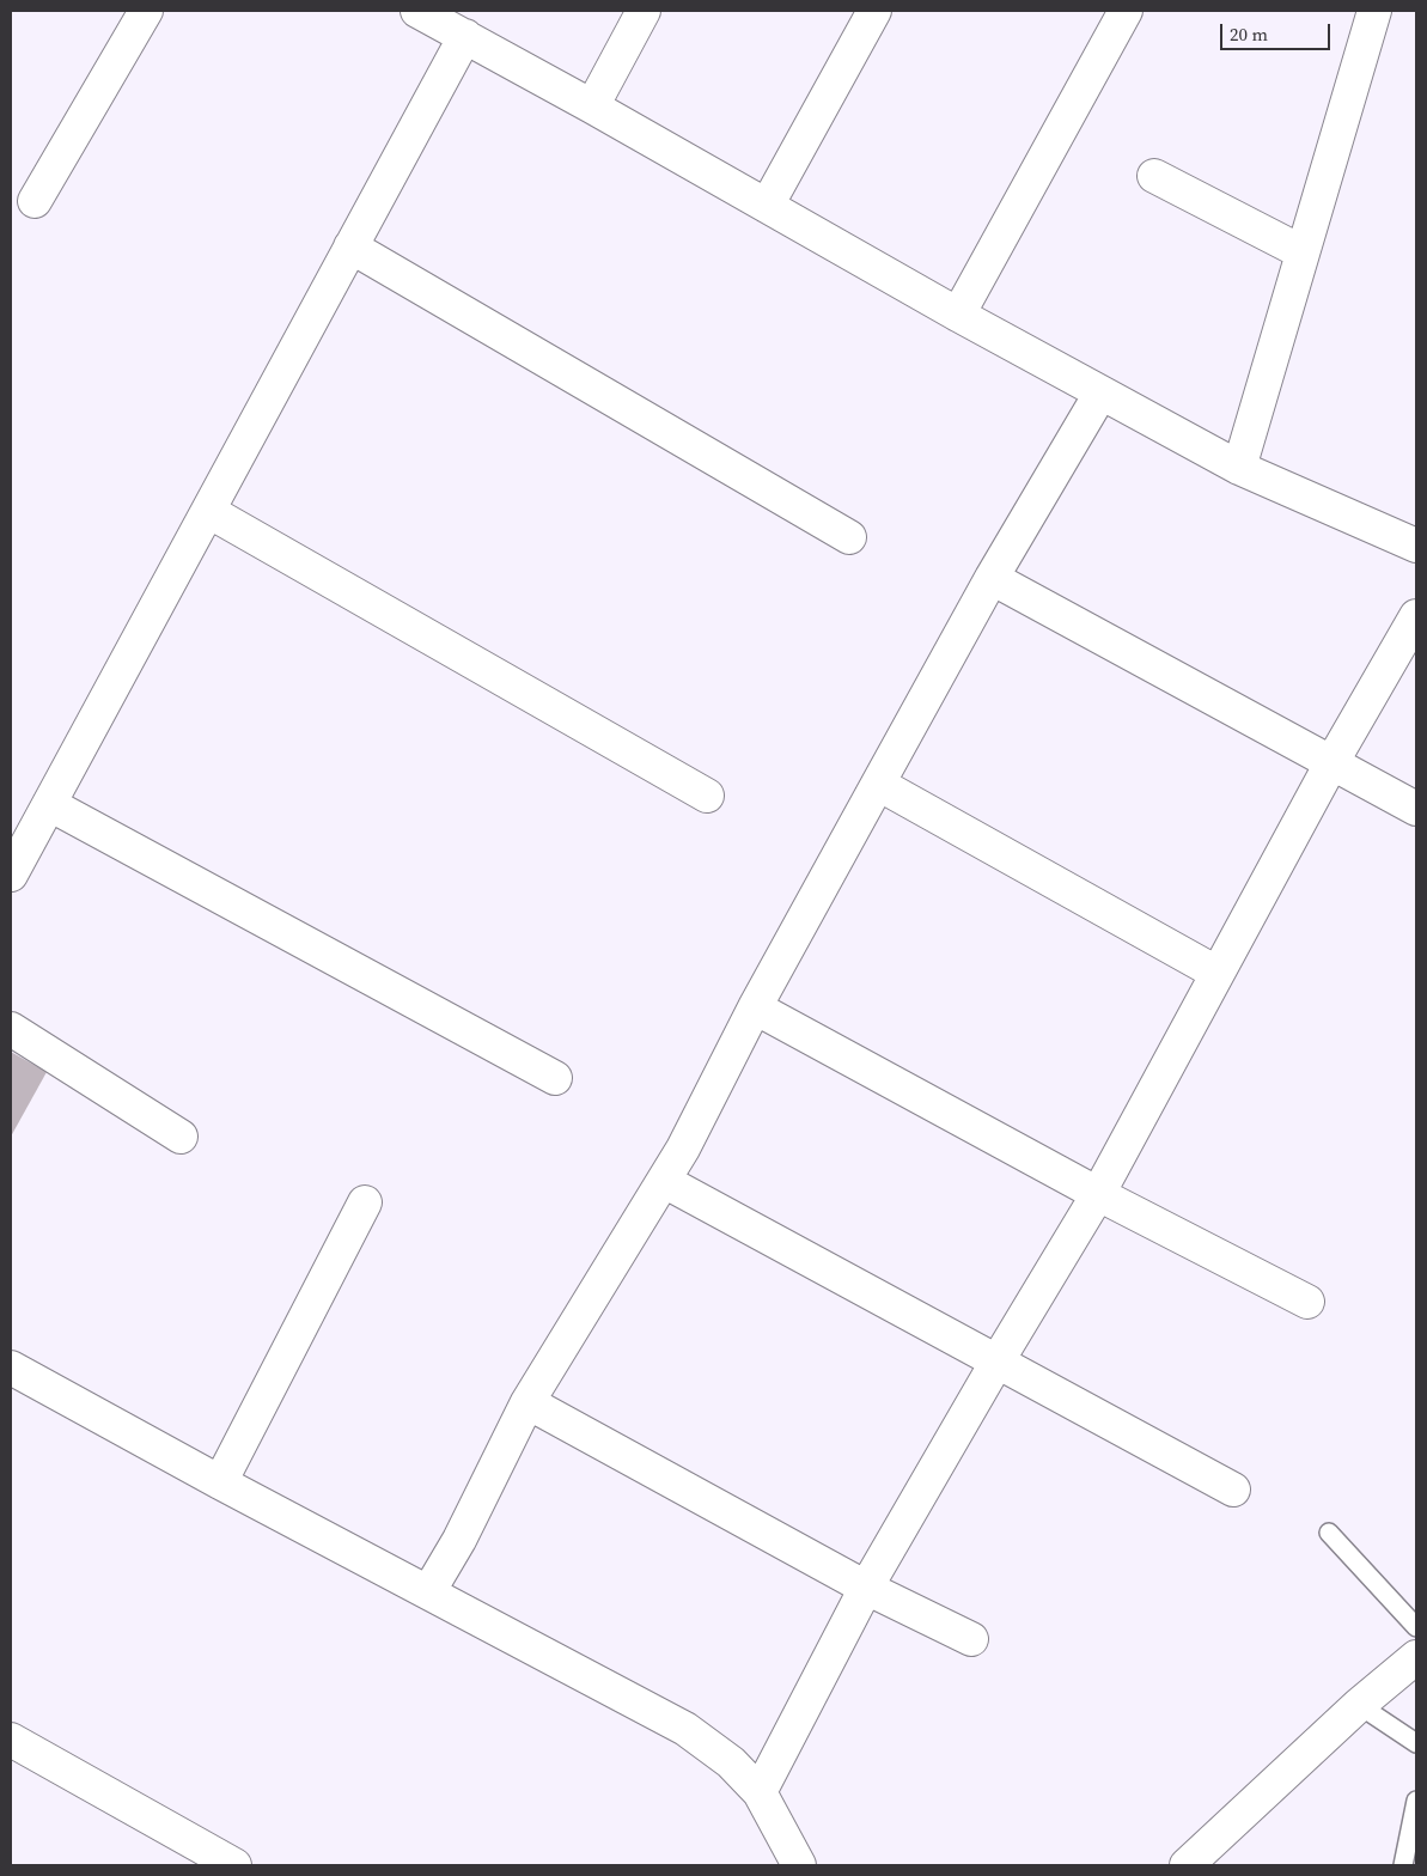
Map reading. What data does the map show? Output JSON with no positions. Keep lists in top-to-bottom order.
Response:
{
  "scale_bar": "20 m"
}
